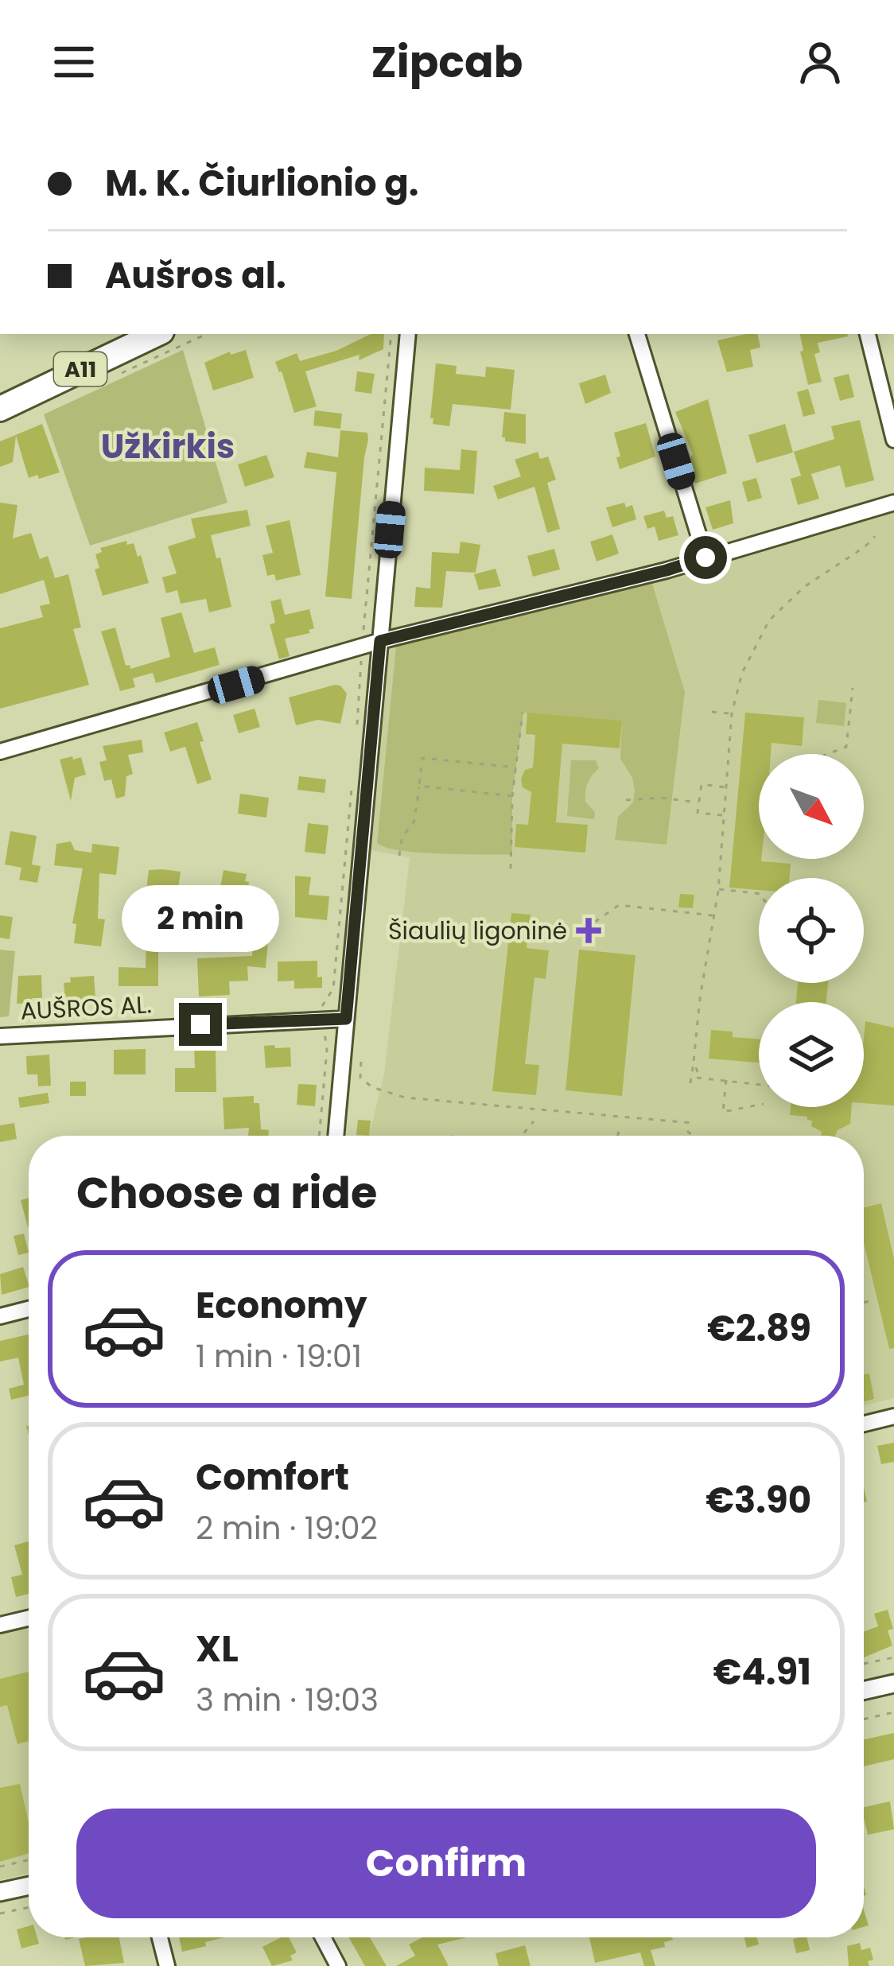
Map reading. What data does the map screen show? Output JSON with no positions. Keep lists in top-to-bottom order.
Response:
{
  "streets": {
    "highway": ["A11"],
    "street": ["AUŠROS AL."]
  },
  "districts": ["Užkirkis"],
  "places": {
    "health": ["Šiaulių ligoninė"]
  },
  "north": "bottom right",
  "page": {
    "header": "Zipcab",
    "banner": ["M. K. Čiurlionio g.", "Aušros al."],
    "bubble": "2 min",
    "heading": "Choose a ride",
    "list": [
      {
        "name": "Economy",
        "note": "1 min · 19:01",
        "value": "€2.89"
      },
      {
        "name": "Comfort",
        "note": "2 min · 19:02",
        "value": "€3.90"
      },
      {
        "name": "XL",
        "note": "3 min · 19:03",
        "value": "€4.91"
      }
    ],
    "buttons": "Confirm"
  }
}
